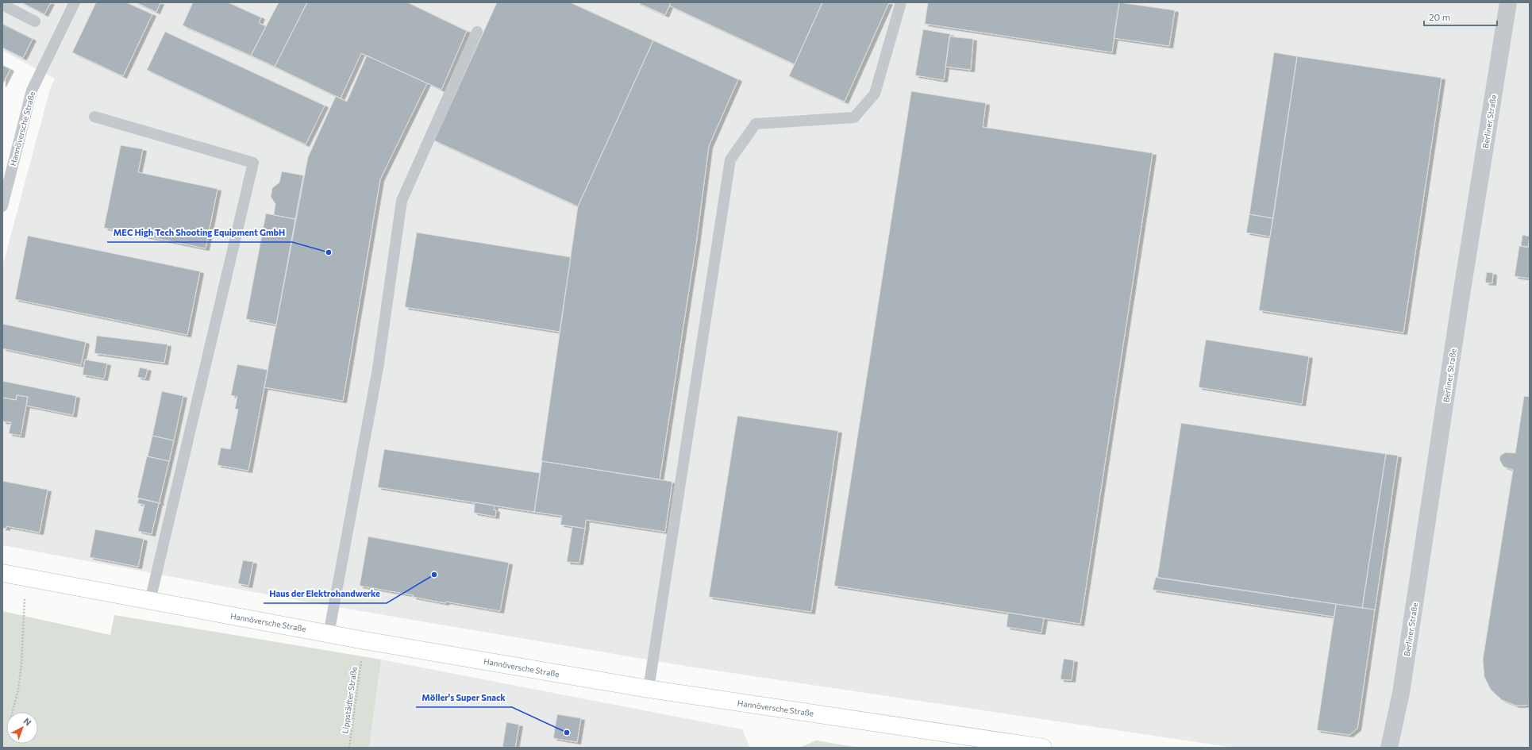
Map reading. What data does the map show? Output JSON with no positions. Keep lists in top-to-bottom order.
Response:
{
  "streets": {
    "main road": ["Hannöversche Straße"],
    "street": ["Berliner Straße"],
    "path": ["Lippstädter Straße"]
  },
  "places": ["MEC High Tech Shooting Equipment GmbH", "Haus der Elektrohandwerke", "Möller's Super Snack"],
  "scale_bar": "20 m",
  "north": "top right"
}
